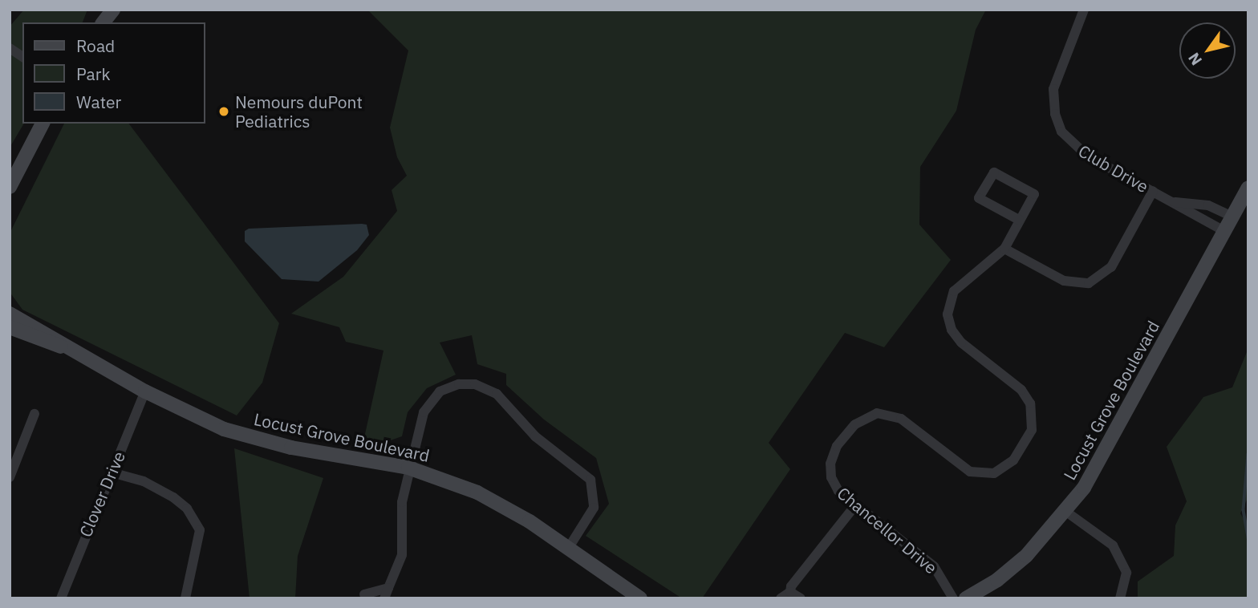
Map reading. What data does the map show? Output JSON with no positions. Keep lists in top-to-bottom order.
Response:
{
  "streets": {
    "street": [
      "Club Drive",
      "Locust Grove Boulevard",
      "Clover Drive",
      "Chancellor Drive"
    ]
  },
  "crossings": [
    ["Club Drive", "Locust Grove Boulevard"],
    ["Locust Grove Boulevard", "Clover Drive"]
  ],
  "places": ["Nemours duPont Pediatrics"],
  "legend": ["Road", "Park", "Water"],
  "north": "bottom left"
}
